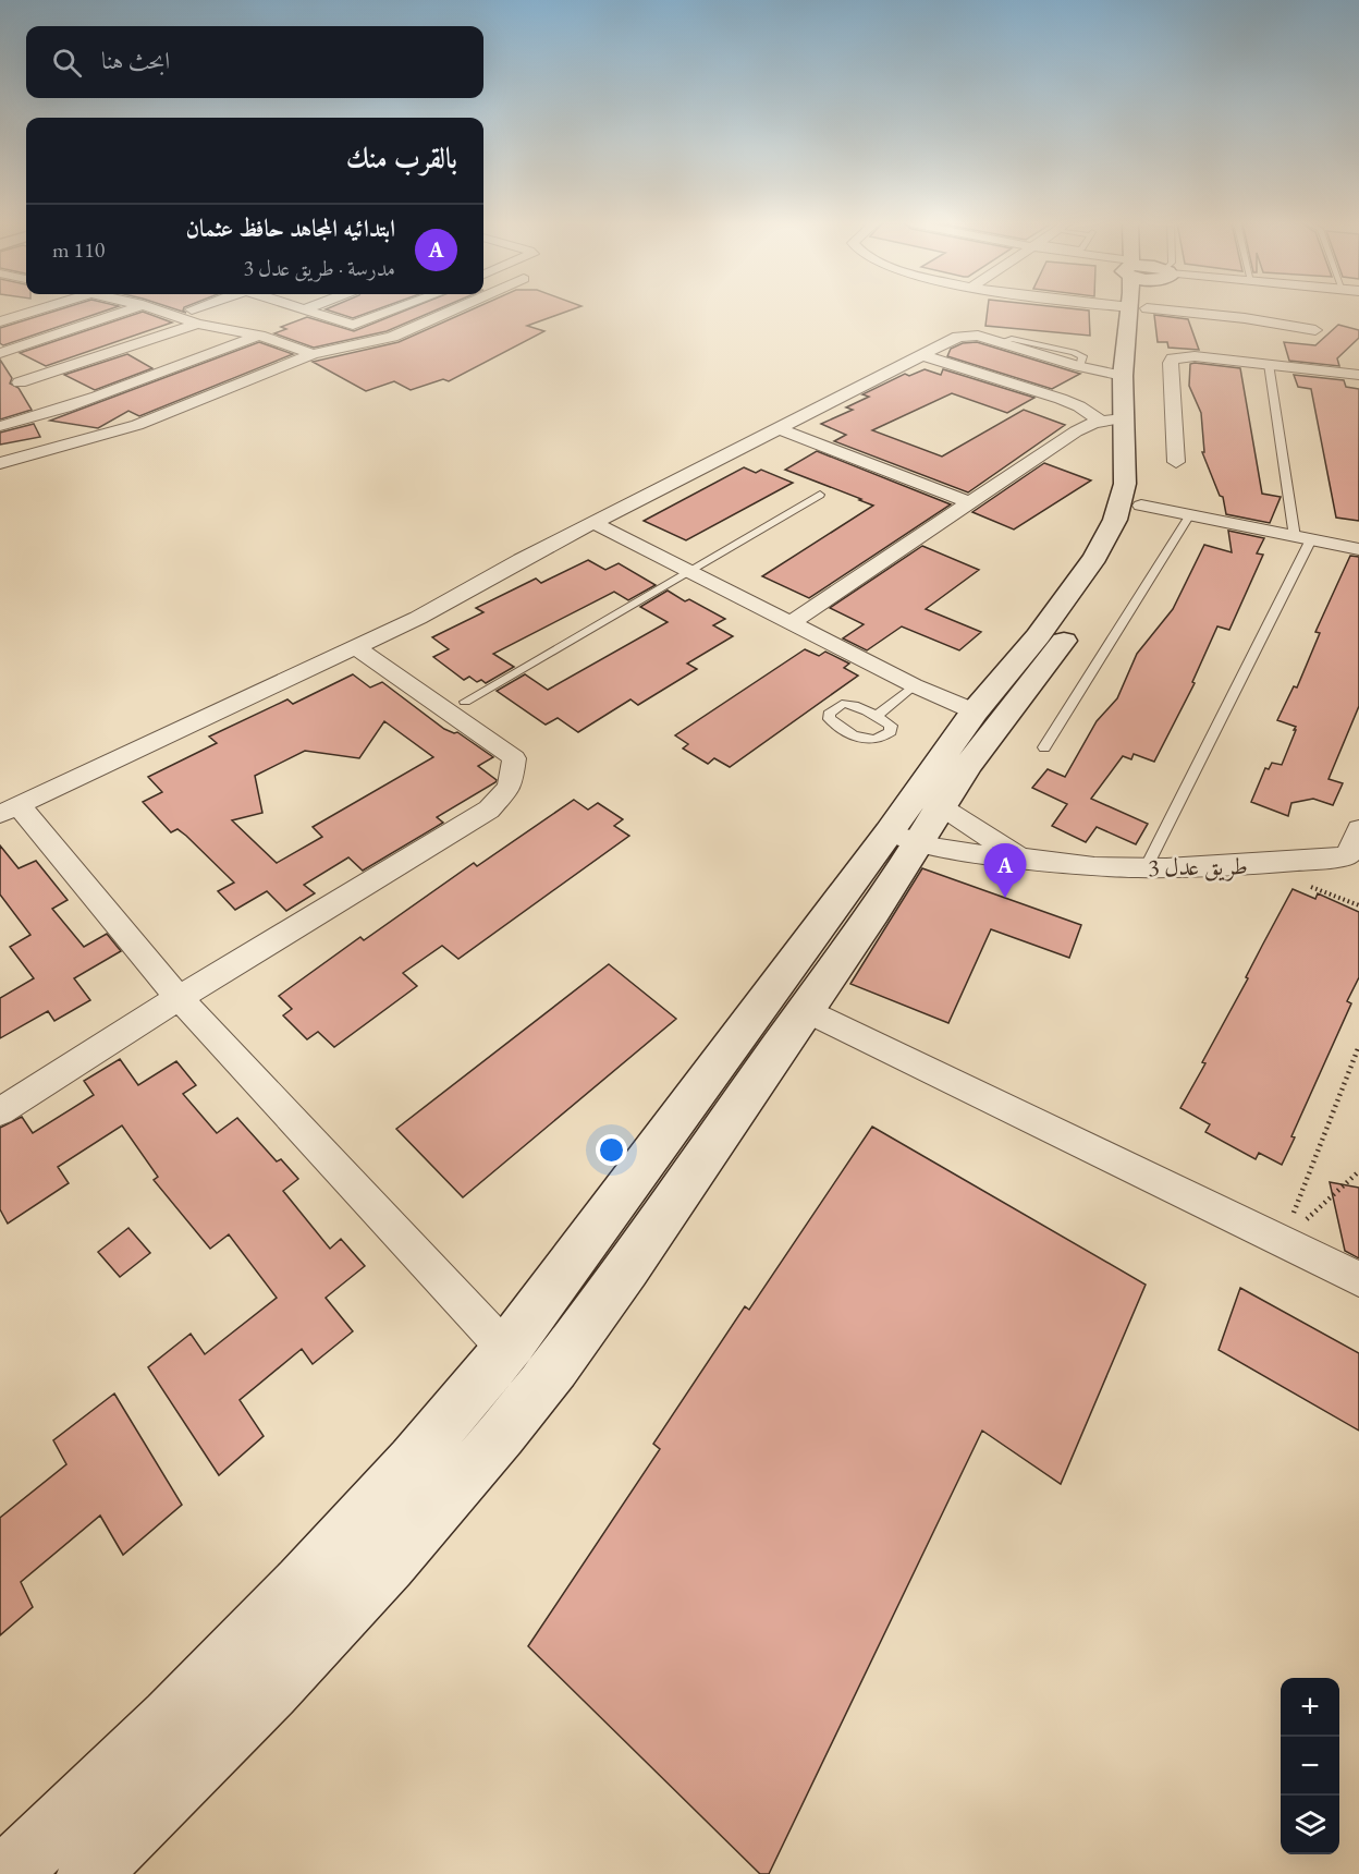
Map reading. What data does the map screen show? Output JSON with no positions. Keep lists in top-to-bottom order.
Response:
{
  "streets": {
    "street": ["طريق عدل 3"]
  },
  "page": {
    "search": "ابحث هنا",
    "heading": "بالقرب منك",
    "list": [
      {
        "mark": "A",
        "name": "ابتدائيه المجاهد حافظ عثمان",
        "note": "مدرسة · طريق عدل 3",
        "value": "110 m"
      }
    ],
    "pins": "A",
    "map_buttons": ["+", "−"]
  }
}
